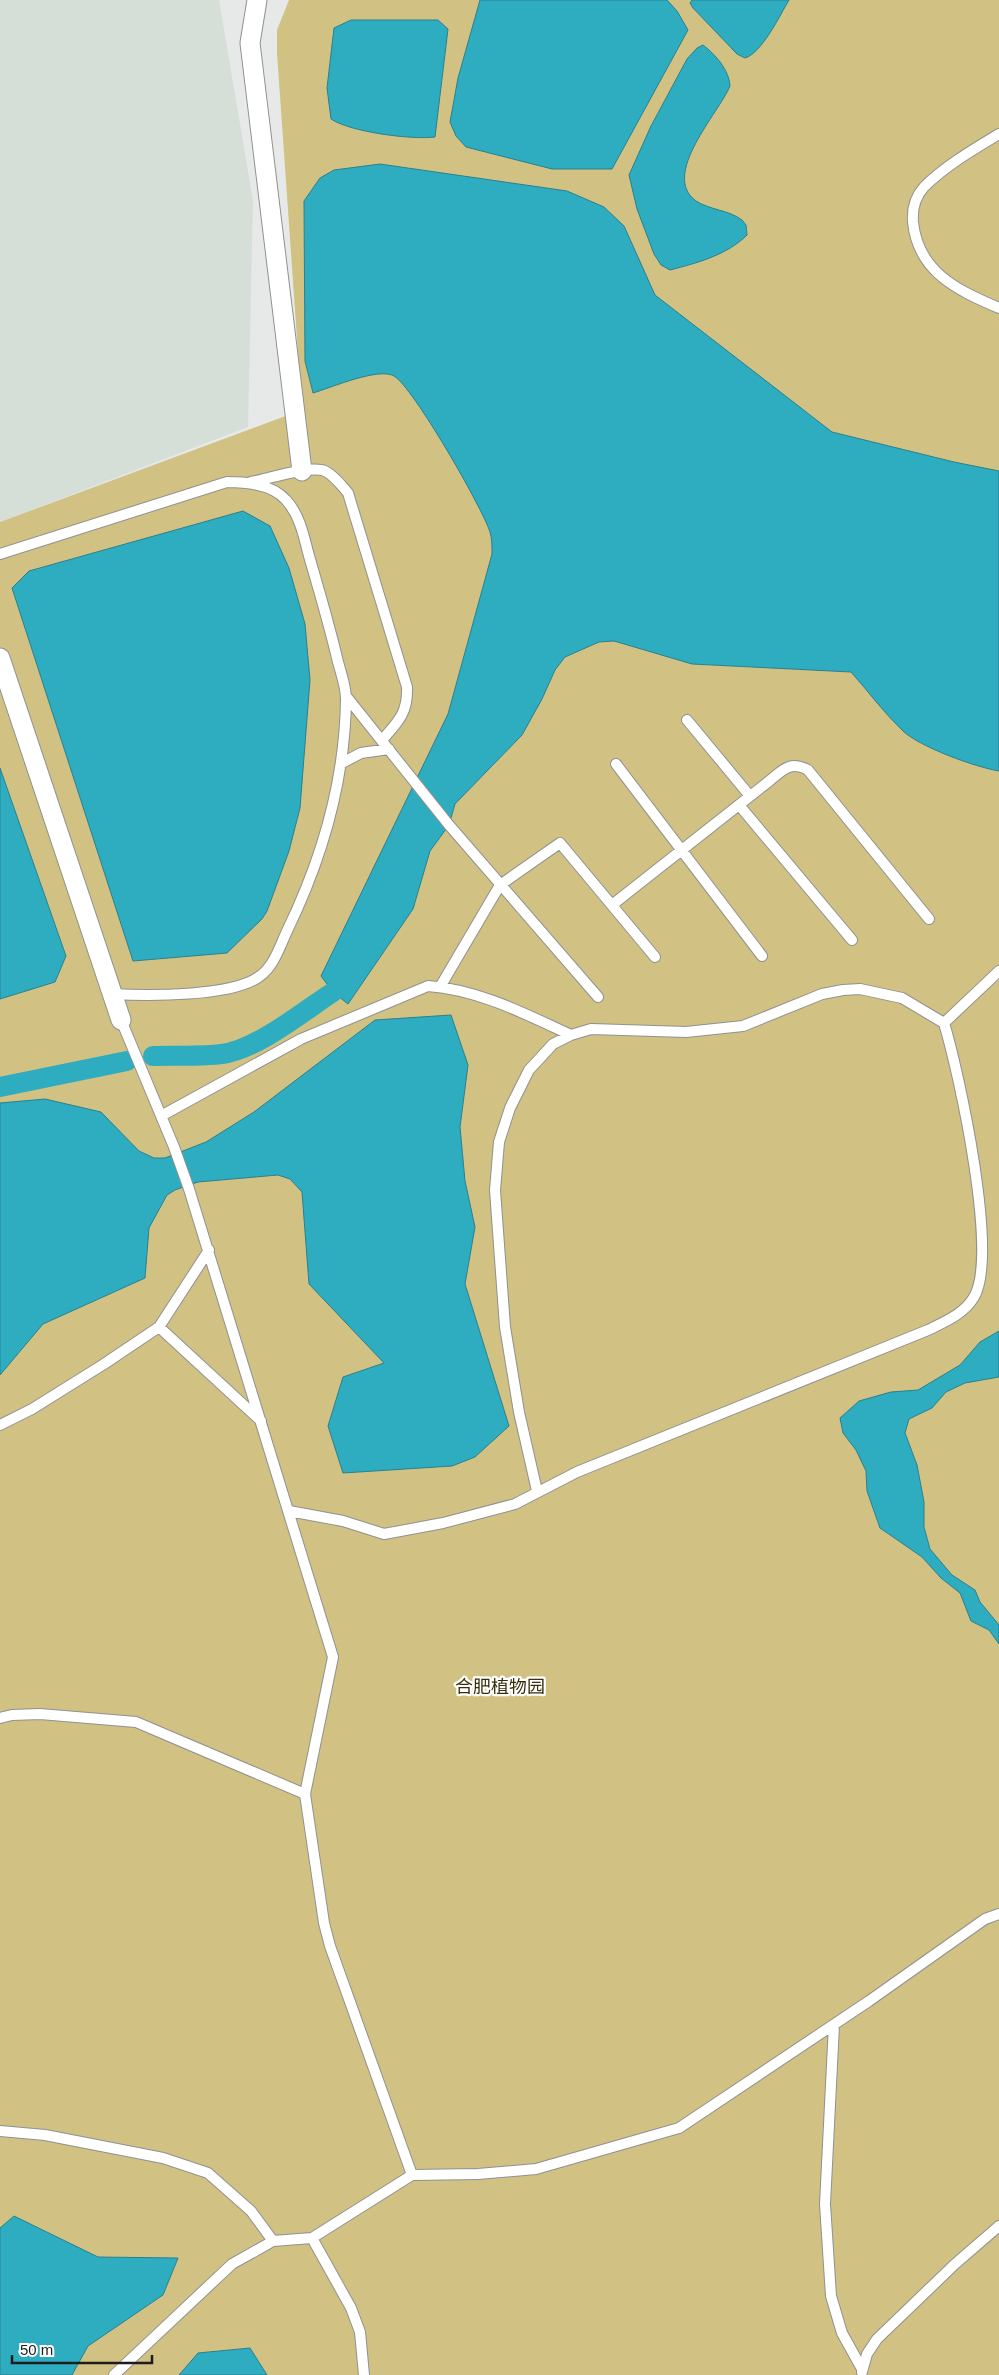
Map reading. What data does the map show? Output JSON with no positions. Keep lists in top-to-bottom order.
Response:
{
  "parks": ["合肥植物园"],
  "scale_bar": "50 m"
}
